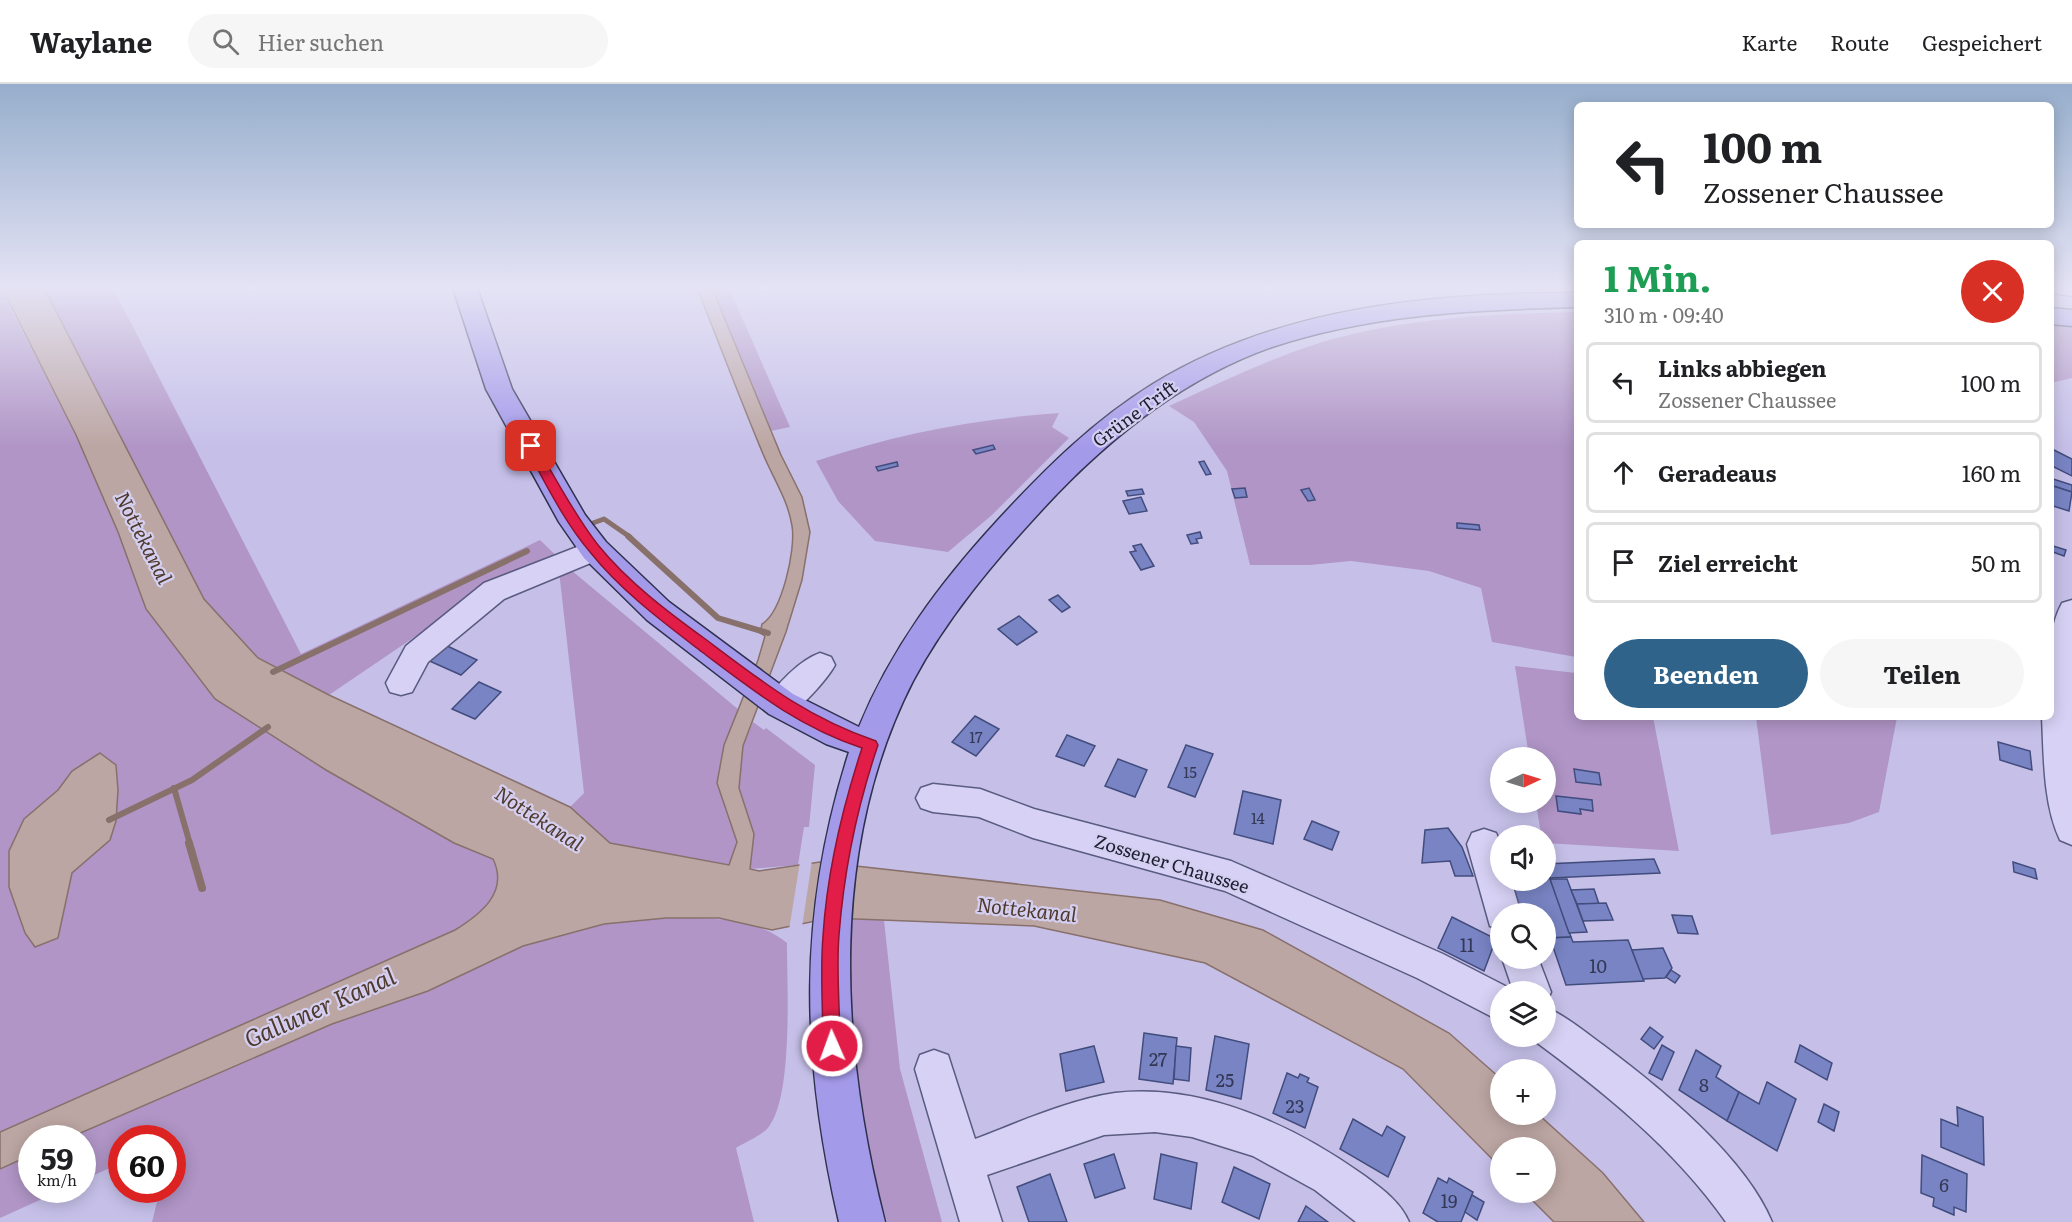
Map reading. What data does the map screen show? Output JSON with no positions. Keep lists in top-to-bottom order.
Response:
{
  "streets": {
    "main road": ["Grüne Trift"],
    "street": ["Zossener Chaussee"]
  },
  "water": ["Nottekanal", "Galluner Kanal"],
  "house_numbers": [
    "17",
    "15",
    "14",
    "11",
    "10",
    "27",
    "25",
    "8",
    "23",
    "6",
    "19"
  ],
  "north": "right",
  "page": {
    "header": "Waylane",
    "search": "Hier suchen",
    "nav": ["Karte", "Route", "Gespeichert"],
    "turn": ["100 m", "Zossener Chaussee"],
    "heading": ["1 Min.", "310 m · 09:40"],
    "list": [
      {
        "name": "Links abbiegen",
        "note": "Zossener Chaussee",
        "value": "100 m"
      },
      {
        "name": "Geradeaus",
        "value": "160 m"
      },
      {
        "name": "Ziel erreicht",
        "value": "50 m"
      }
    ],
    "buttons": ["Beenden", "Teilen"],
    "map_buttons": ["+", "−"],
    "speed": "59 km/h",
    "limit": "60"
  }
}
